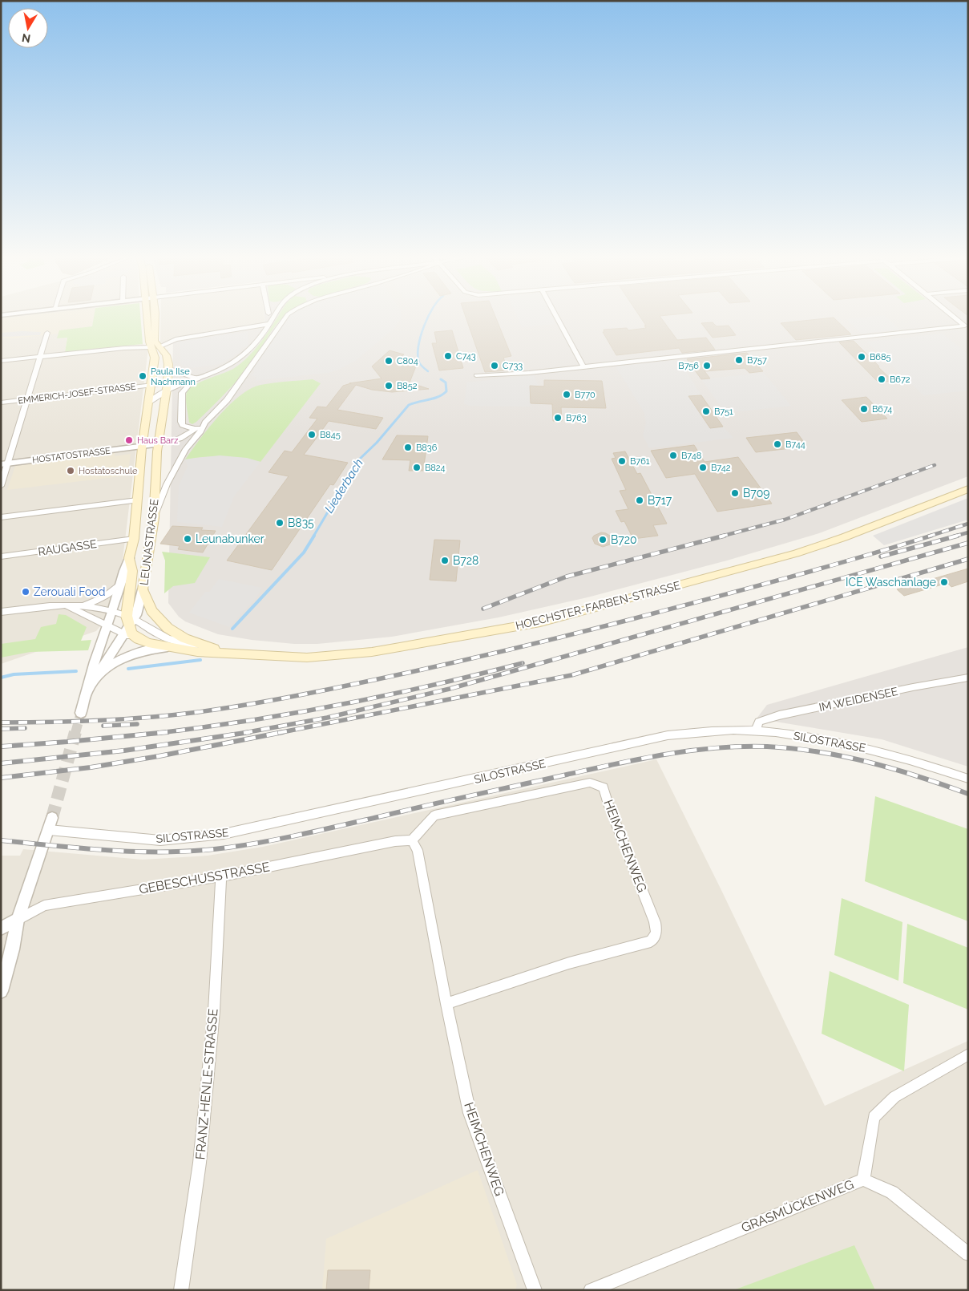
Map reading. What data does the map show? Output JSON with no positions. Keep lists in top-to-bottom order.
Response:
{
  "streets": {
    "main road": ["LEUNASTRASSE", "HOECHSTER-FARBEN-STRASSE"],
    "street": [
      "EMMERICH-JOSEF-STRASSE",
      "HOSTATOSTRASSE",
      "RAUGASSE",
      "IM WEIDENSEE",
      "SILOSTRASSE",
      "HEIMCHENWEG",
      "GEBESCHUSSTRASSE",
      "FRANZ-HENLE-STRASSE",
      "GRASMÜCKENWEG"
    ]
  },
  "crossings": [
    ["EMMERICH-JOSEF-STRASSE", "LEUNASTRASSE"],
    ["HOSTATOSTRASSE", "LEUNASTRASSE"],
    ["LEUNASTRASSE", "RAUGASSE"],
    ["LEUNASTRASSE", "HOECHSTER-FARBEN-STRASSE"],
    ["IM WEIDENSEE", "SILOSTRASSE"],
    ["HEIMCHENWEG", "GEBESCHUSSTRASSE"],
    ["GEBESCHUSSTRASSE", "FRANZ-HENLE-STRASSE"]
  ],
  "water": ["Liederbach"],
  "places": [
    "C743",
    "B685",
    "B757",
    "C804",
    "C733",
    "B756",
    "Paula Ilse Nachmann",
    "B672",
    "B852",
    "B770",
    "B674",
    "B751",
    "B763",
    "B845",
    "Haus Barz",
    "B744",
    "B836",
    "B748",
    "B761",
    "B824",
    "B742",
    "Hostatoschule",
    "B709",
    "B717",
    "B835",
    "Leunabunker",
    "B720",
    "B728",
    "ICE Waschanlage",
    "Zerouali Food"
  ],
  "north": "bottom"
}
